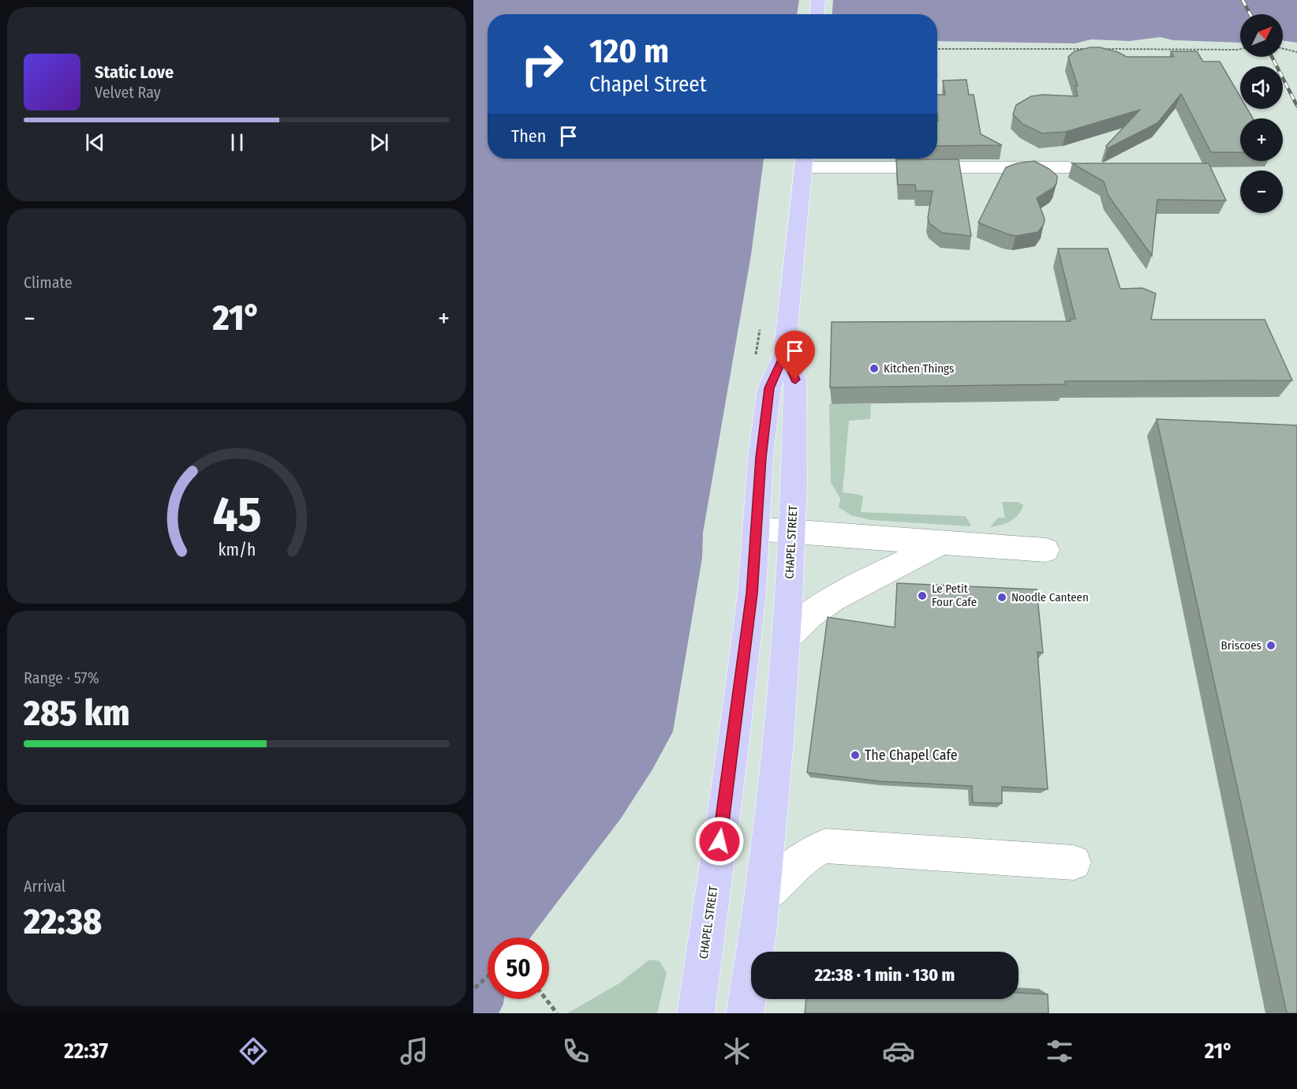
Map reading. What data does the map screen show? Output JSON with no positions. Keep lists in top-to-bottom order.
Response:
{
  "streets": {
    "main road": ["CHAPEL STREET"]
  },
  "places": [
    "Kitchen Things",
    "Le Petit Four Cafe",
    "Noodle Canteen",
    "Briscoes",
    "The Chapel Cafe"
  ],
  "north": "top right",
  "page": {
    "map_buttons": ["+", "−"],
    "turn": ["120 m", "Chapel Street"],
    "song": ["Static Love", "Velvet Ray"],
    "then": "Then",
    "tile": [
      "Climate",
      ["Range · 57%", "285 km"],
      ["Arrival", "22:38"]
    ],
    "heat": ["−", "21°", "+"],
    "limit": "50",
    "trip": "22:38 · 1 min · 130 m",
    "tabs": ["22:37", "21°"],
    "gauge": ["45", "km/h"]
  }
}
